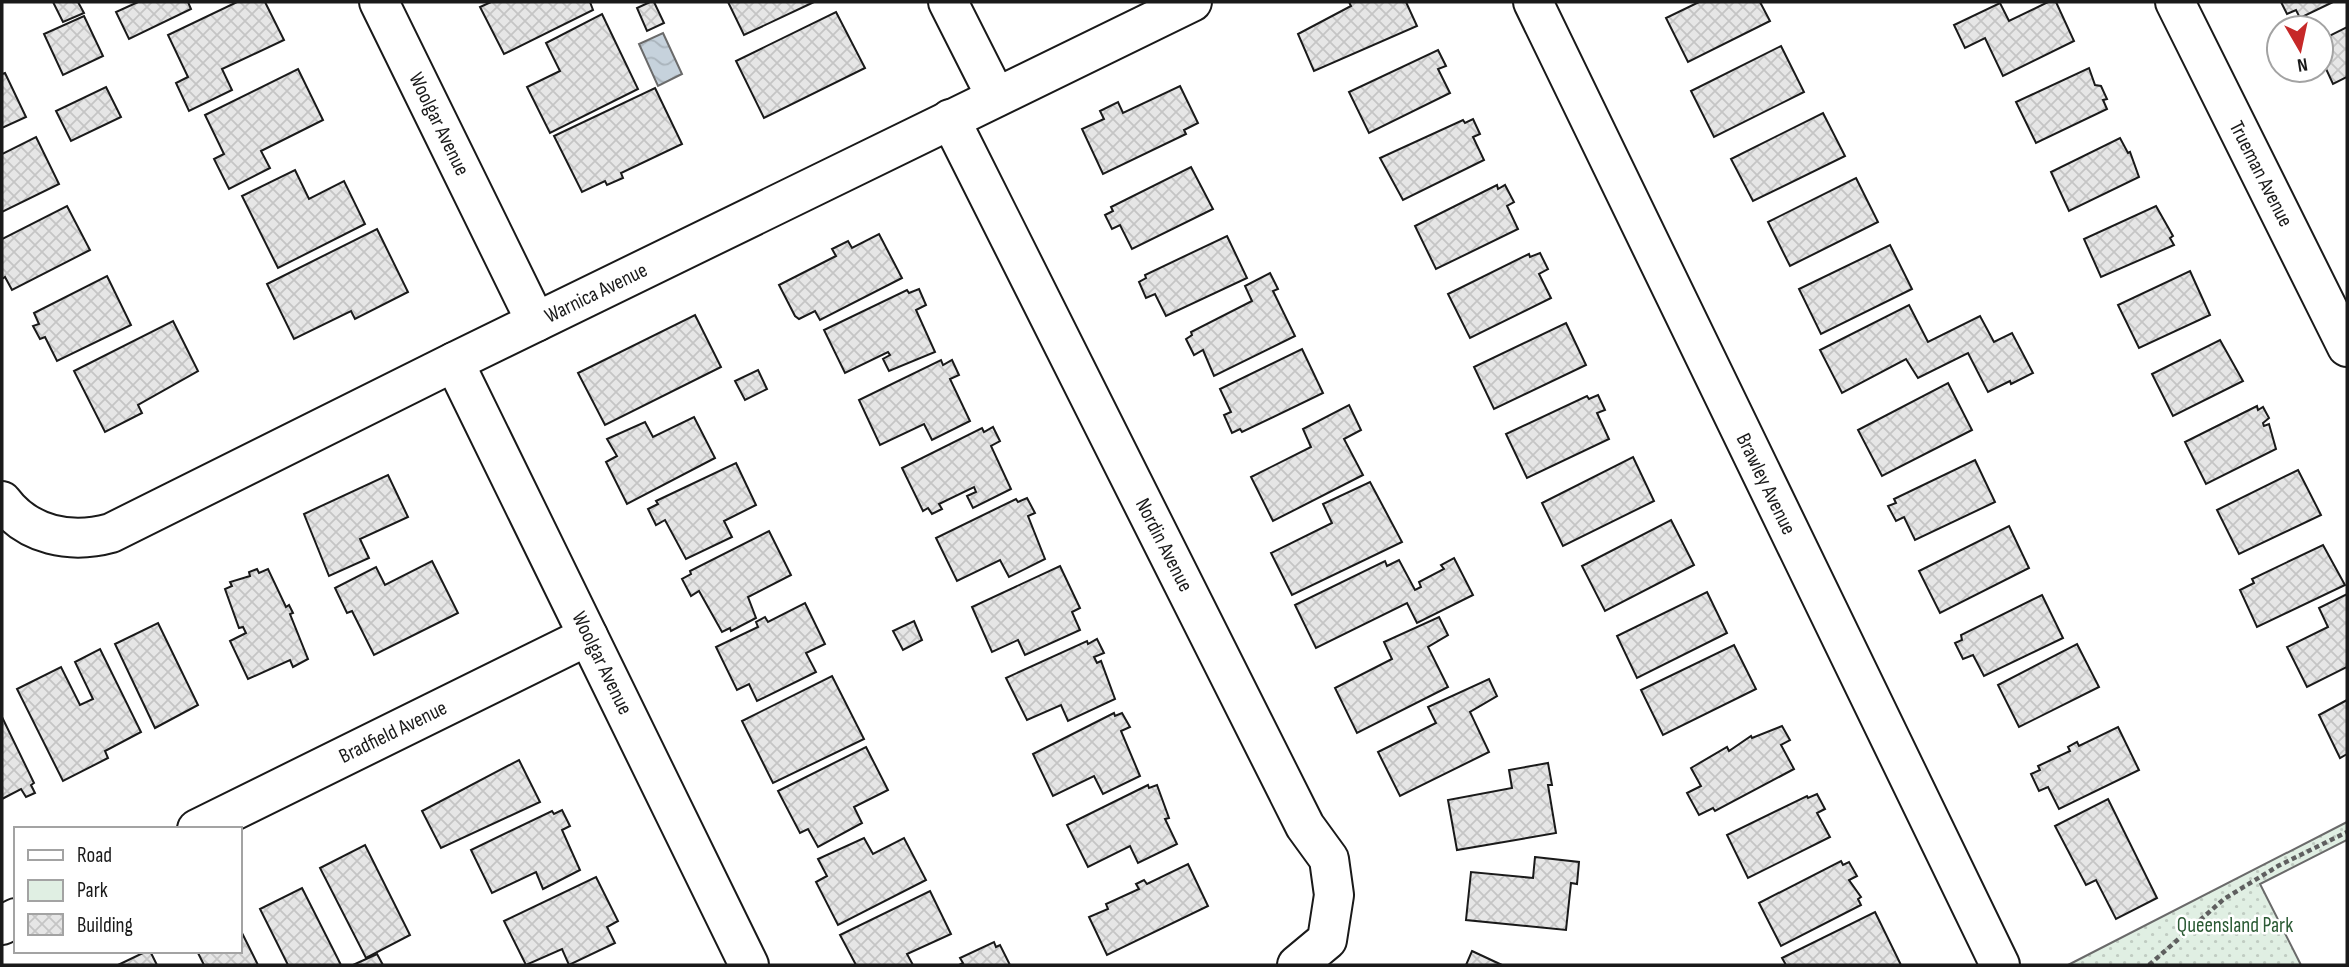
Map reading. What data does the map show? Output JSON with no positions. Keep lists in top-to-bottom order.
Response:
{
  "streets": {
    "street": [
      "Woolgar Avenue",
      "Trueman Avenue",
      "Warnica Avenue",
      "Brawley Avenue",
      "Nordin Avenue",
      "Bradfield Avenue"
    ]
  },
  "crossings": [
    ["Woolgar Avenue", "Warnica Avenue"],
    ["Woolgar Avenue", "Bradfield Avenue"],
    ["Warnica Avenue", "Nordin Avenue"]
  ],
  "parks": ["Queensland Park"],
  "legend": ["Road", "Park", "Building"],
  "north": "bottom"
}
